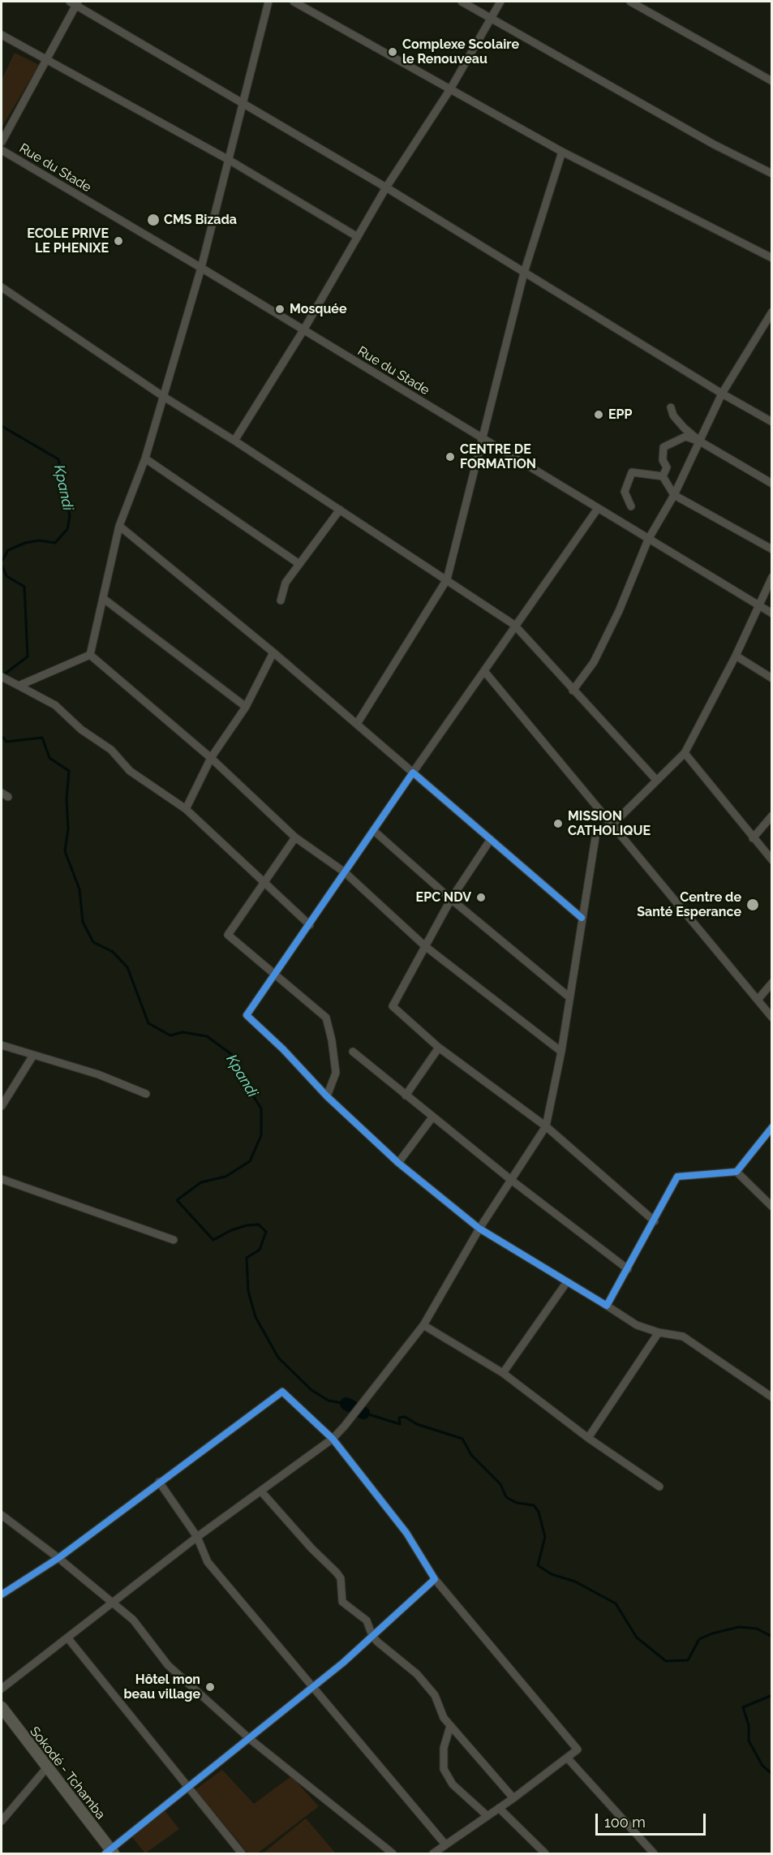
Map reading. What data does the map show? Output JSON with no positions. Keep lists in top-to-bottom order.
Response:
{
  "streets": {
    "main road": ["Sokodé - Tchamba"],
    "street": ["Rue du Stade"]
  },
  "water": ["Kpandi"],
  "places": [
    "Complexe Scolaire le Renouveau",
    "CMS Bizada",
    "ECOLE PRIVE LE PHENIXE",
    "Mosquée",
    "EPP",
    "CENTRE DE FORMATION",
    "MISSION CATHOLIQUE",
    "EPC NDV",
    "Centre de Santé Esperance",
    "Hôtel mon beau village"
  ],
  "scale_bar": "100 m"
}
